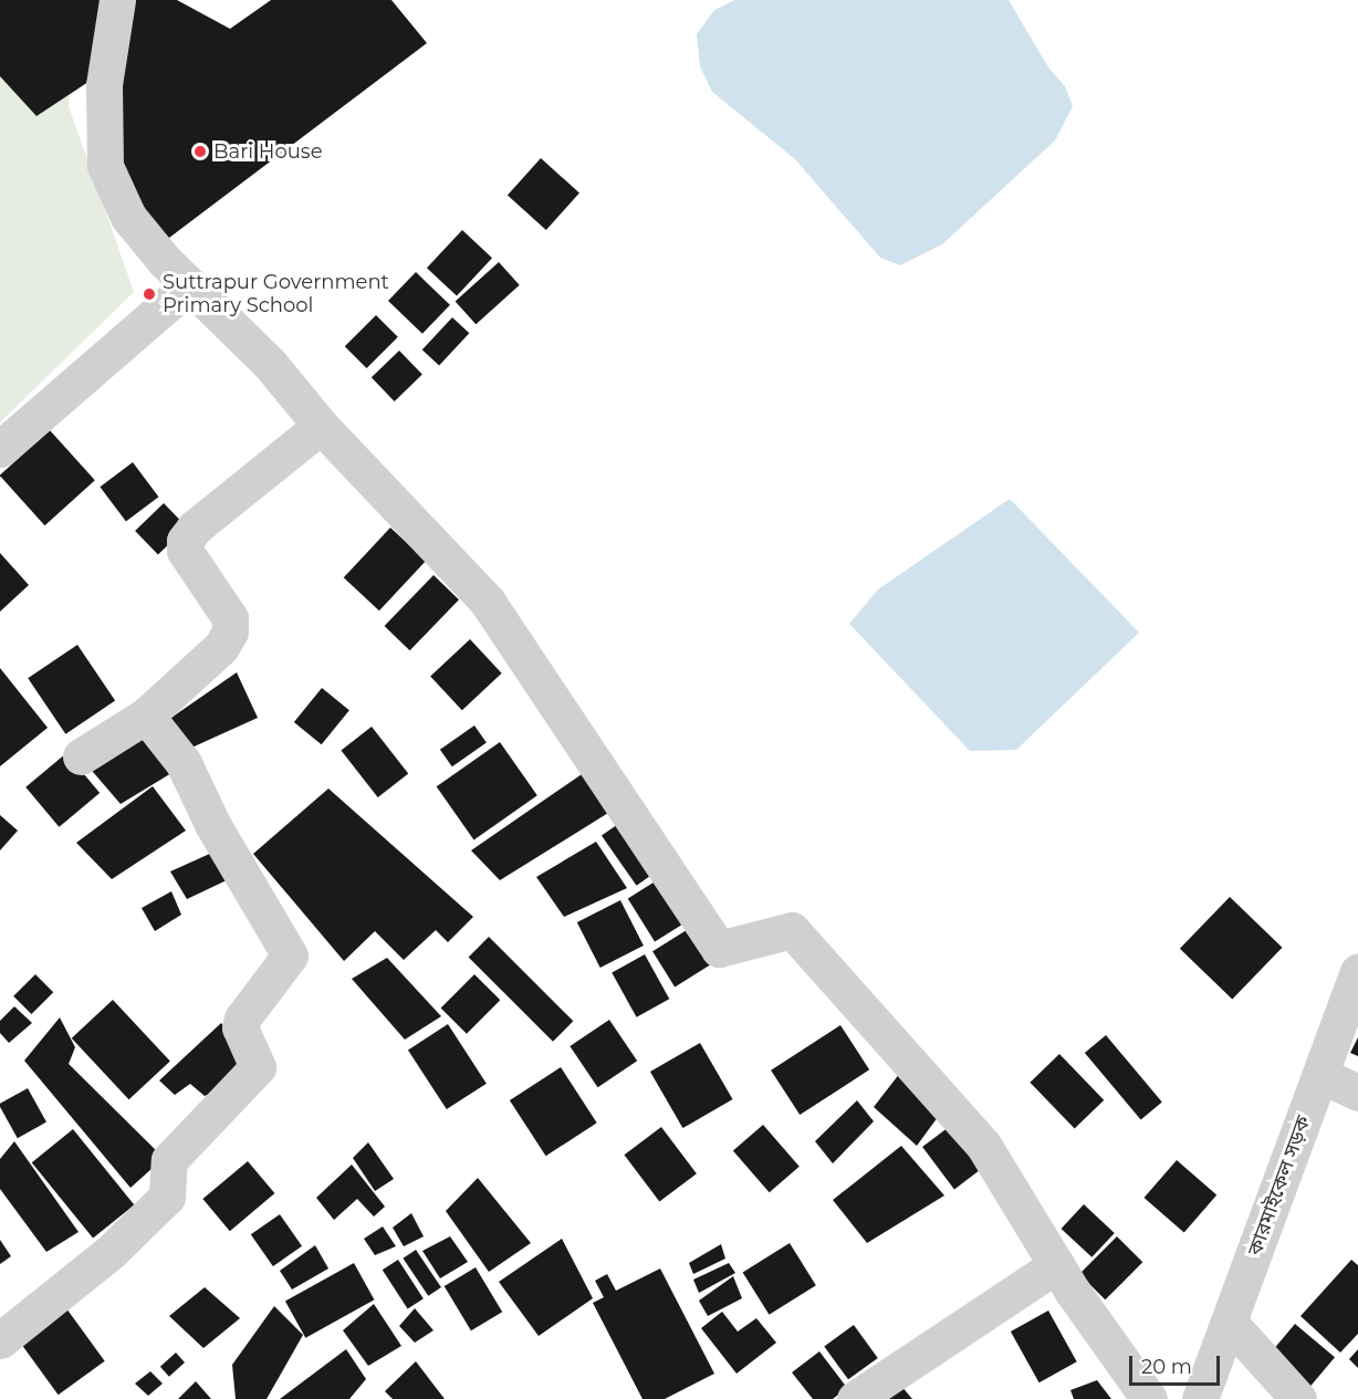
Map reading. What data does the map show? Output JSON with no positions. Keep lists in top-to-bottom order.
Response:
{
  "streets": {
    "street": ["কারমাইকেল সড়ক"]
  },
  "places": ["Bari House", "Suttrapur Government Primary School"],
  "scale_bar": "20 m"
}
